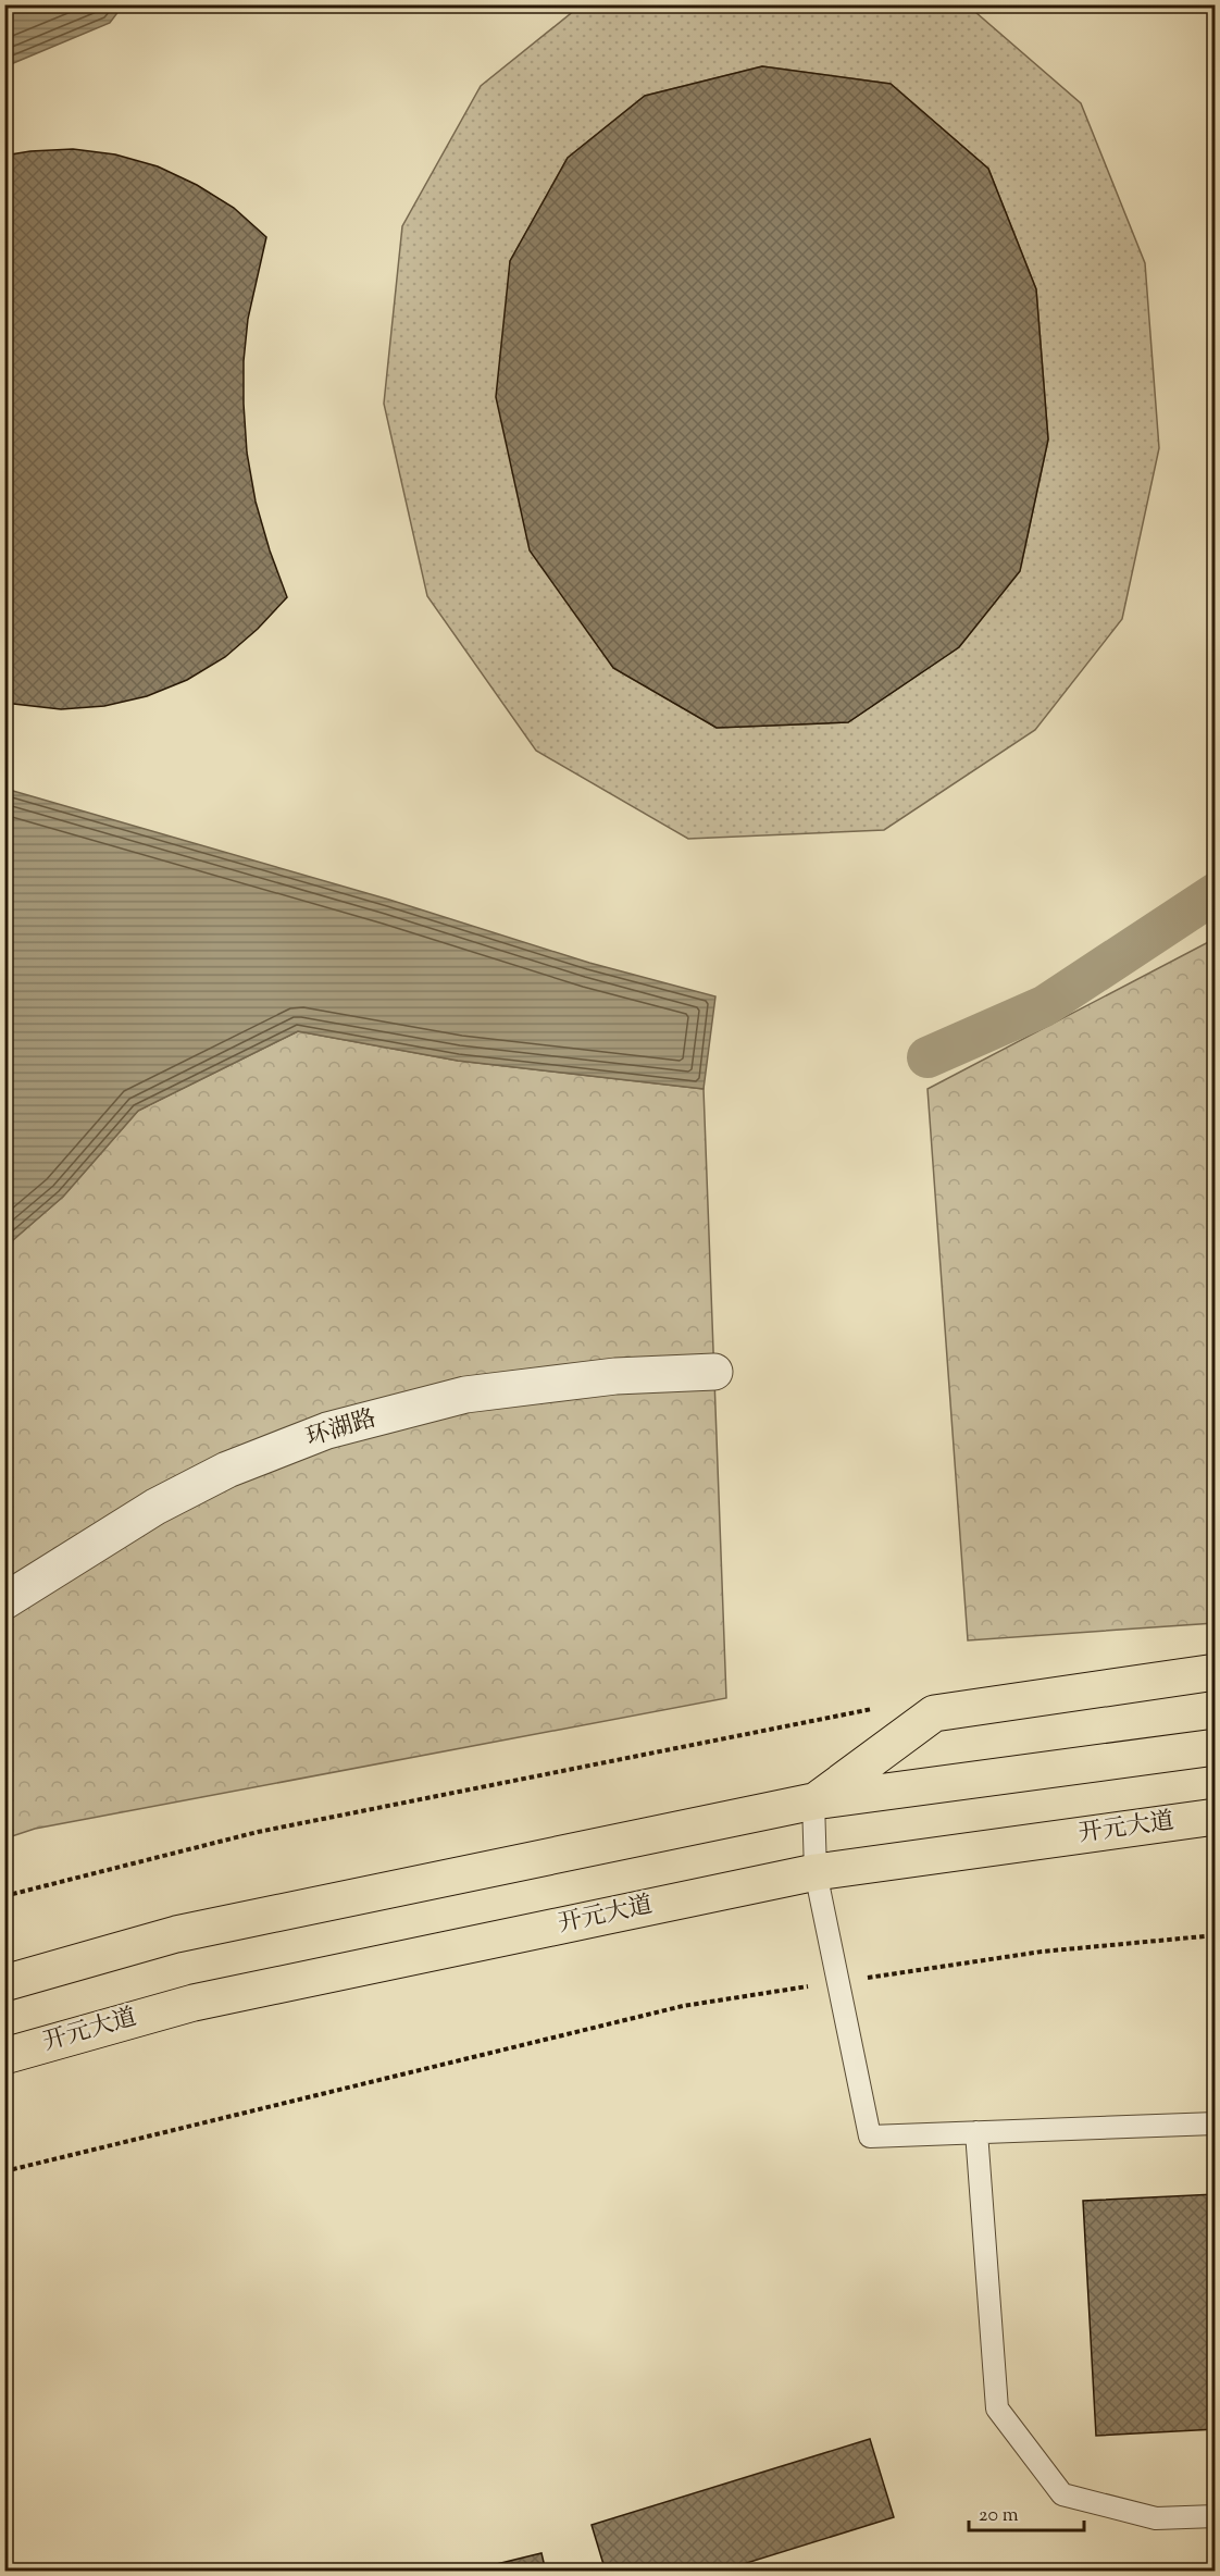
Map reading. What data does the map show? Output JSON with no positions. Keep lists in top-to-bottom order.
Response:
{
  "streets": {
    "main road": ["开元大道"],
    "street": ["环湖路"]
  },
  "scale_bar": "20 m"
}
